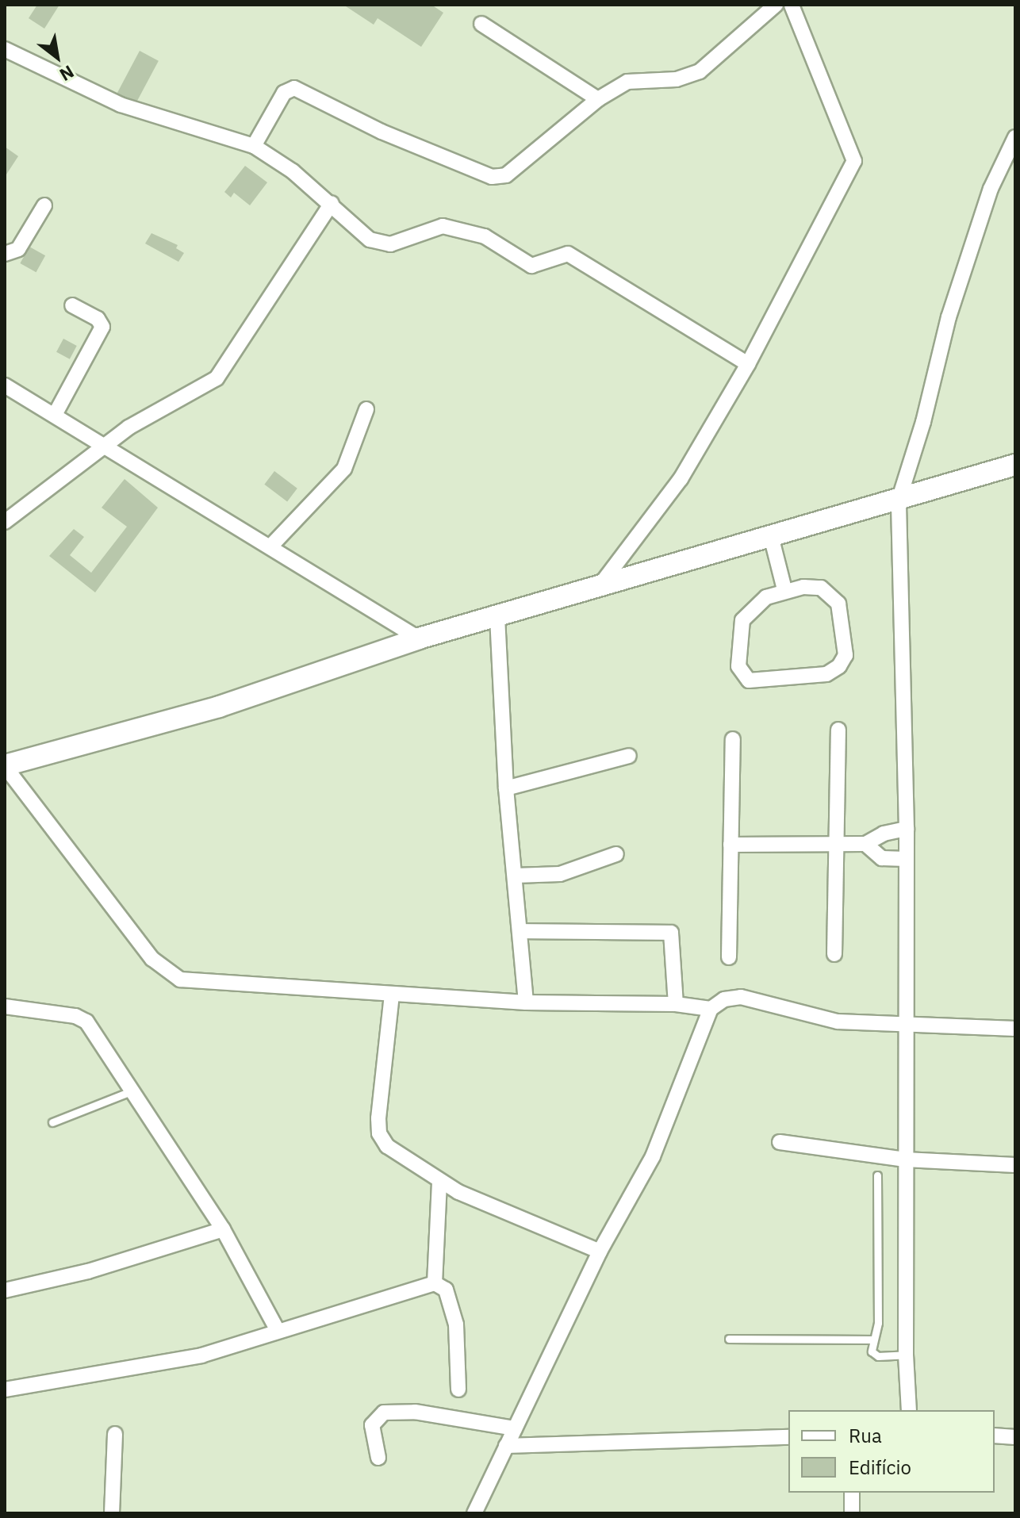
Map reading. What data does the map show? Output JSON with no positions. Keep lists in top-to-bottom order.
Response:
{
  "legend": ["Rua", "Edifício"],
  "north": "bottom right"
}
